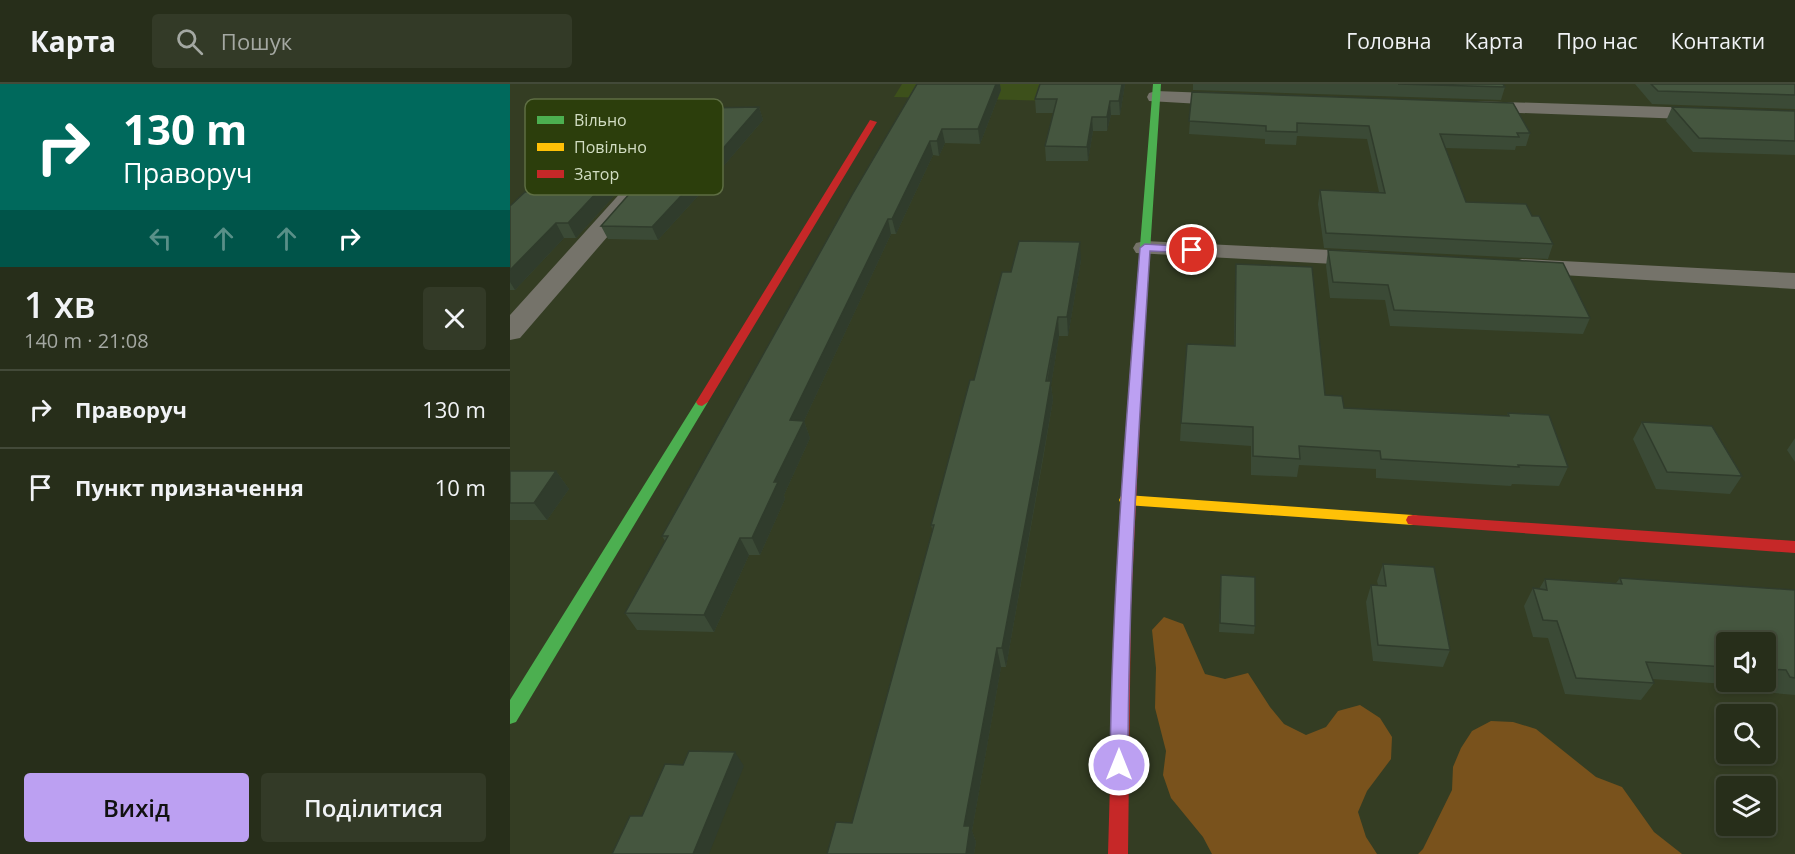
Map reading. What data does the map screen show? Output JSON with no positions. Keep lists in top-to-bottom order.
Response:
{
  "legend": ["Вільно", "Повільно", "Затор"],
  "page": {
    "header": "Карта",
    "search": "Пошук",
    "nav": [
      "Головна",
      "Карта",
      "Про нас",
      "Контакти"
    ],
    "turn": ["130 m", "Праворуч"],
    "heading": ["1 хв", "140 m · 21:08"],
    "list": [
      {
        "name": "Праворуч",
        "value": "130 m"
      },
      {
        "name": "Пункт призначення",
        "value": "10 m"
      }
    ],
    "buttons": ["Вихід", "Поділитися"]
  }
}
